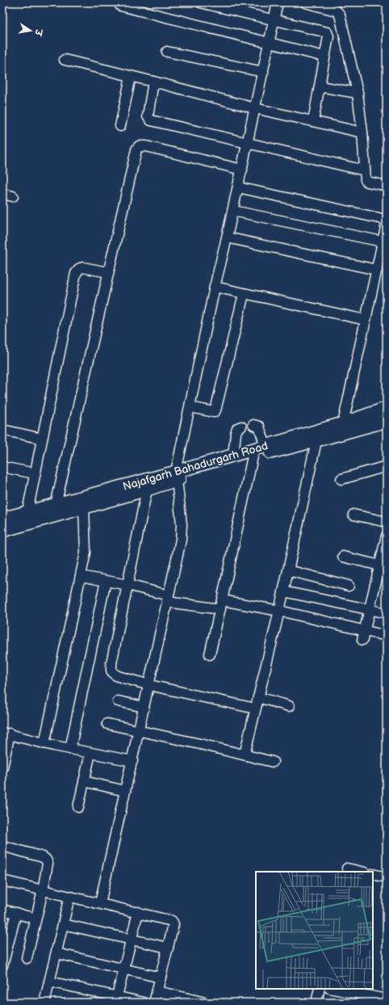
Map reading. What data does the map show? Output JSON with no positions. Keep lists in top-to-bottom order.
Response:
{
  "streets": {
    "main road": ["Najafgarh Bahadurgarh Road"]
  },
  "north": "right"
}
